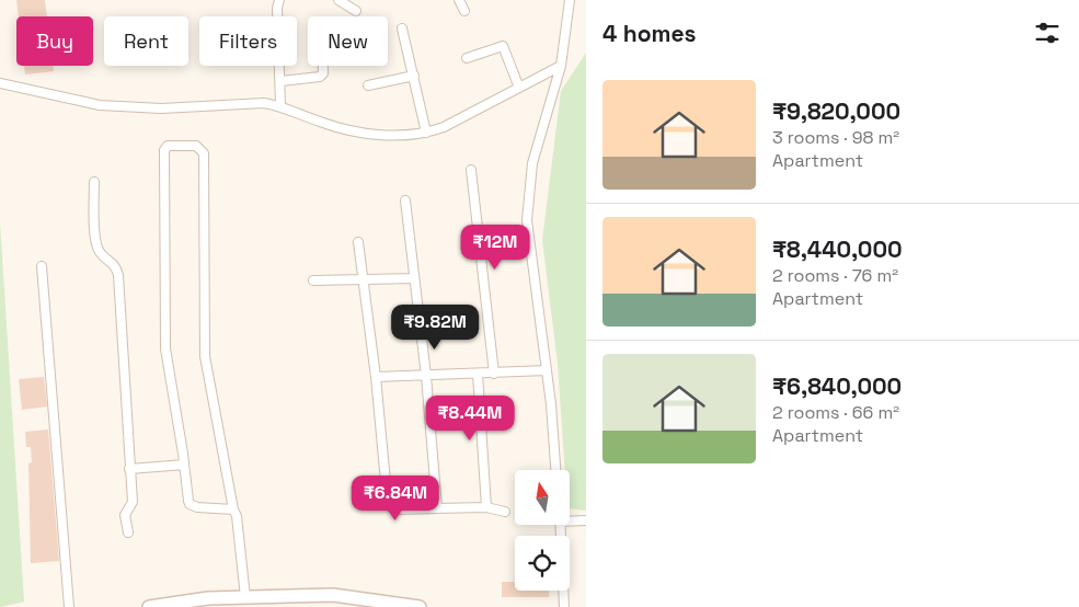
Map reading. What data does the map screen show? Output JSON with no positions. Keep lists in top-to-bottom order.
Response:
{
  "north": "top",
  "page": {
    "heading": "4 homes",
    "chip": [
      "Buy",
      "Rent",
      "Filters",
      "New"
    ],
    "list": [
      {
        "name": "₹9,820,000",
        "note": "3 rooms · 98 m² · Apartment"
      },
      {
        "name": "₹8,440,000",
        "note": "2 rooms · 76 m² · Apartment"
      },
      {
        "name": "₹6,840,000",
        "note": "2 rooms · 66 m² · Apartment"
      }
    ],
    "price": [
      "₹12M",
      "₹9.82M",
      "₹8.44M",
      "₹6.84M"
    ]
  }
}
